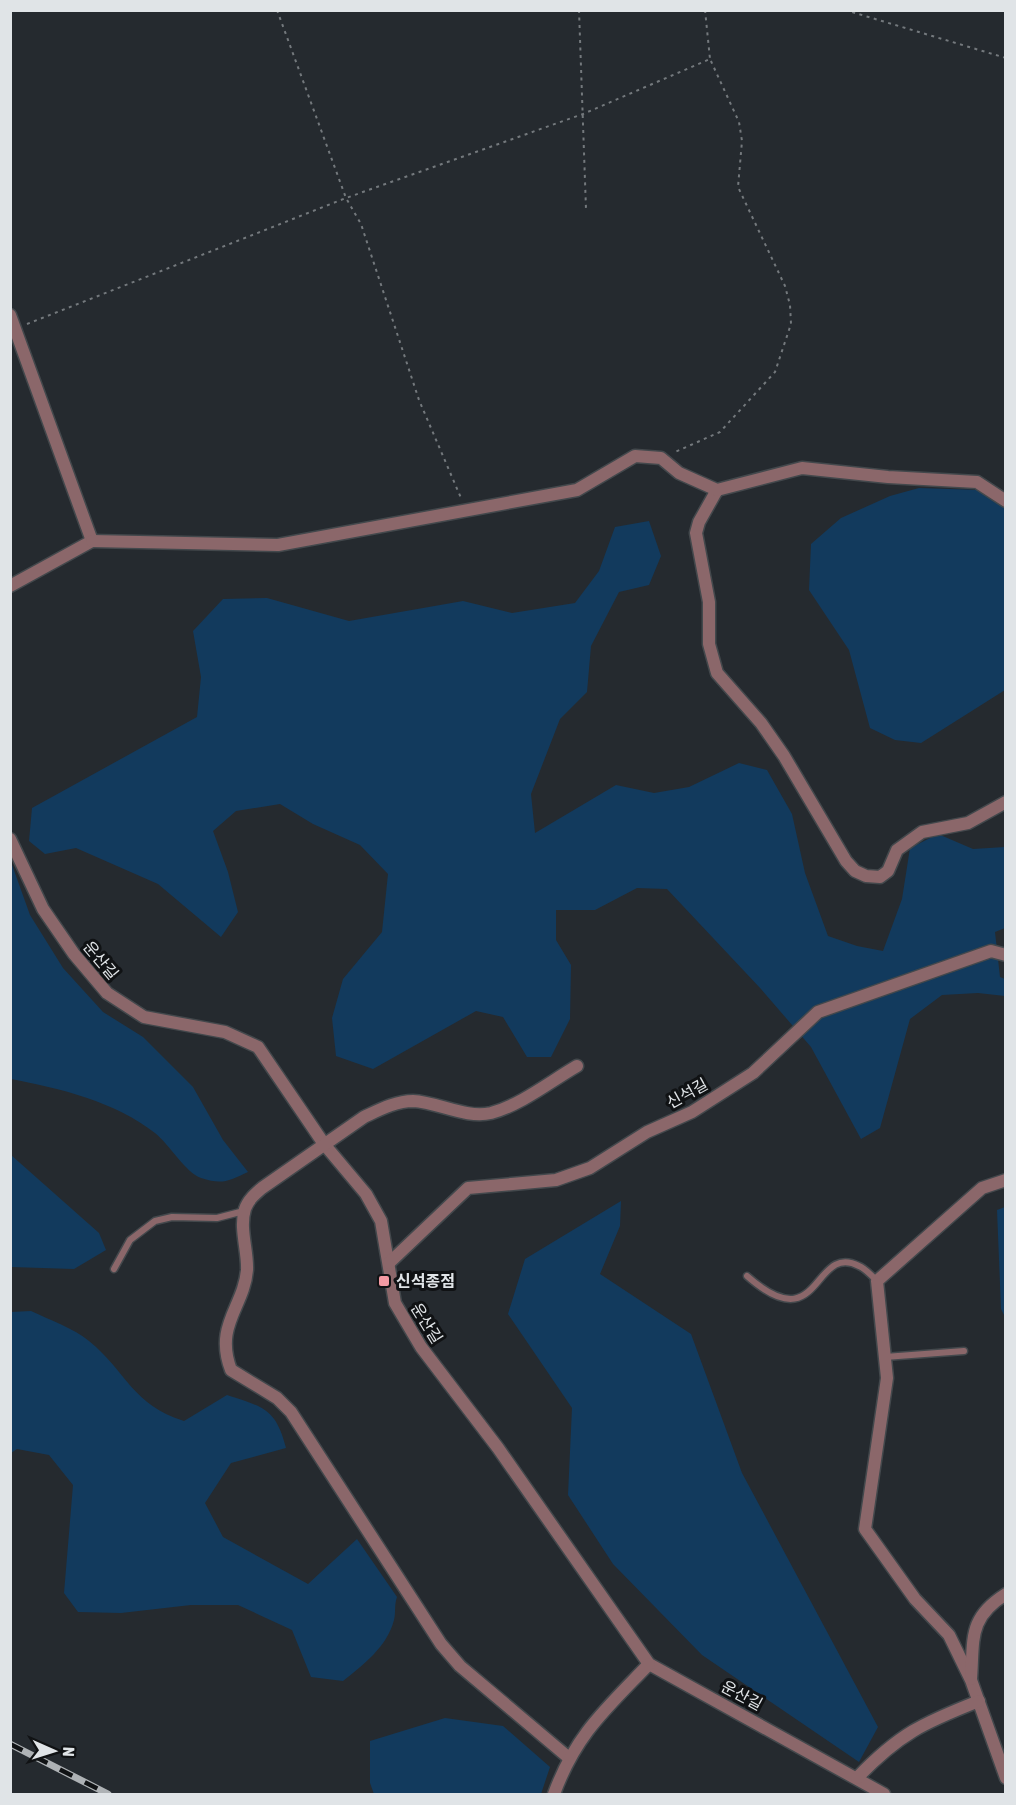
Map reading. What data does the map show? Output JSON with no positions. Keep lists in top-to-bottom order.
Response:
{
  "streets": {
    "street": ["운산길", "신석길"]
  },
  "crossings": [
    ["운산길", "신석길"]
  ],
  "places": {
    "transit": ["신석종점"]
  },
  "north": "right"
}
